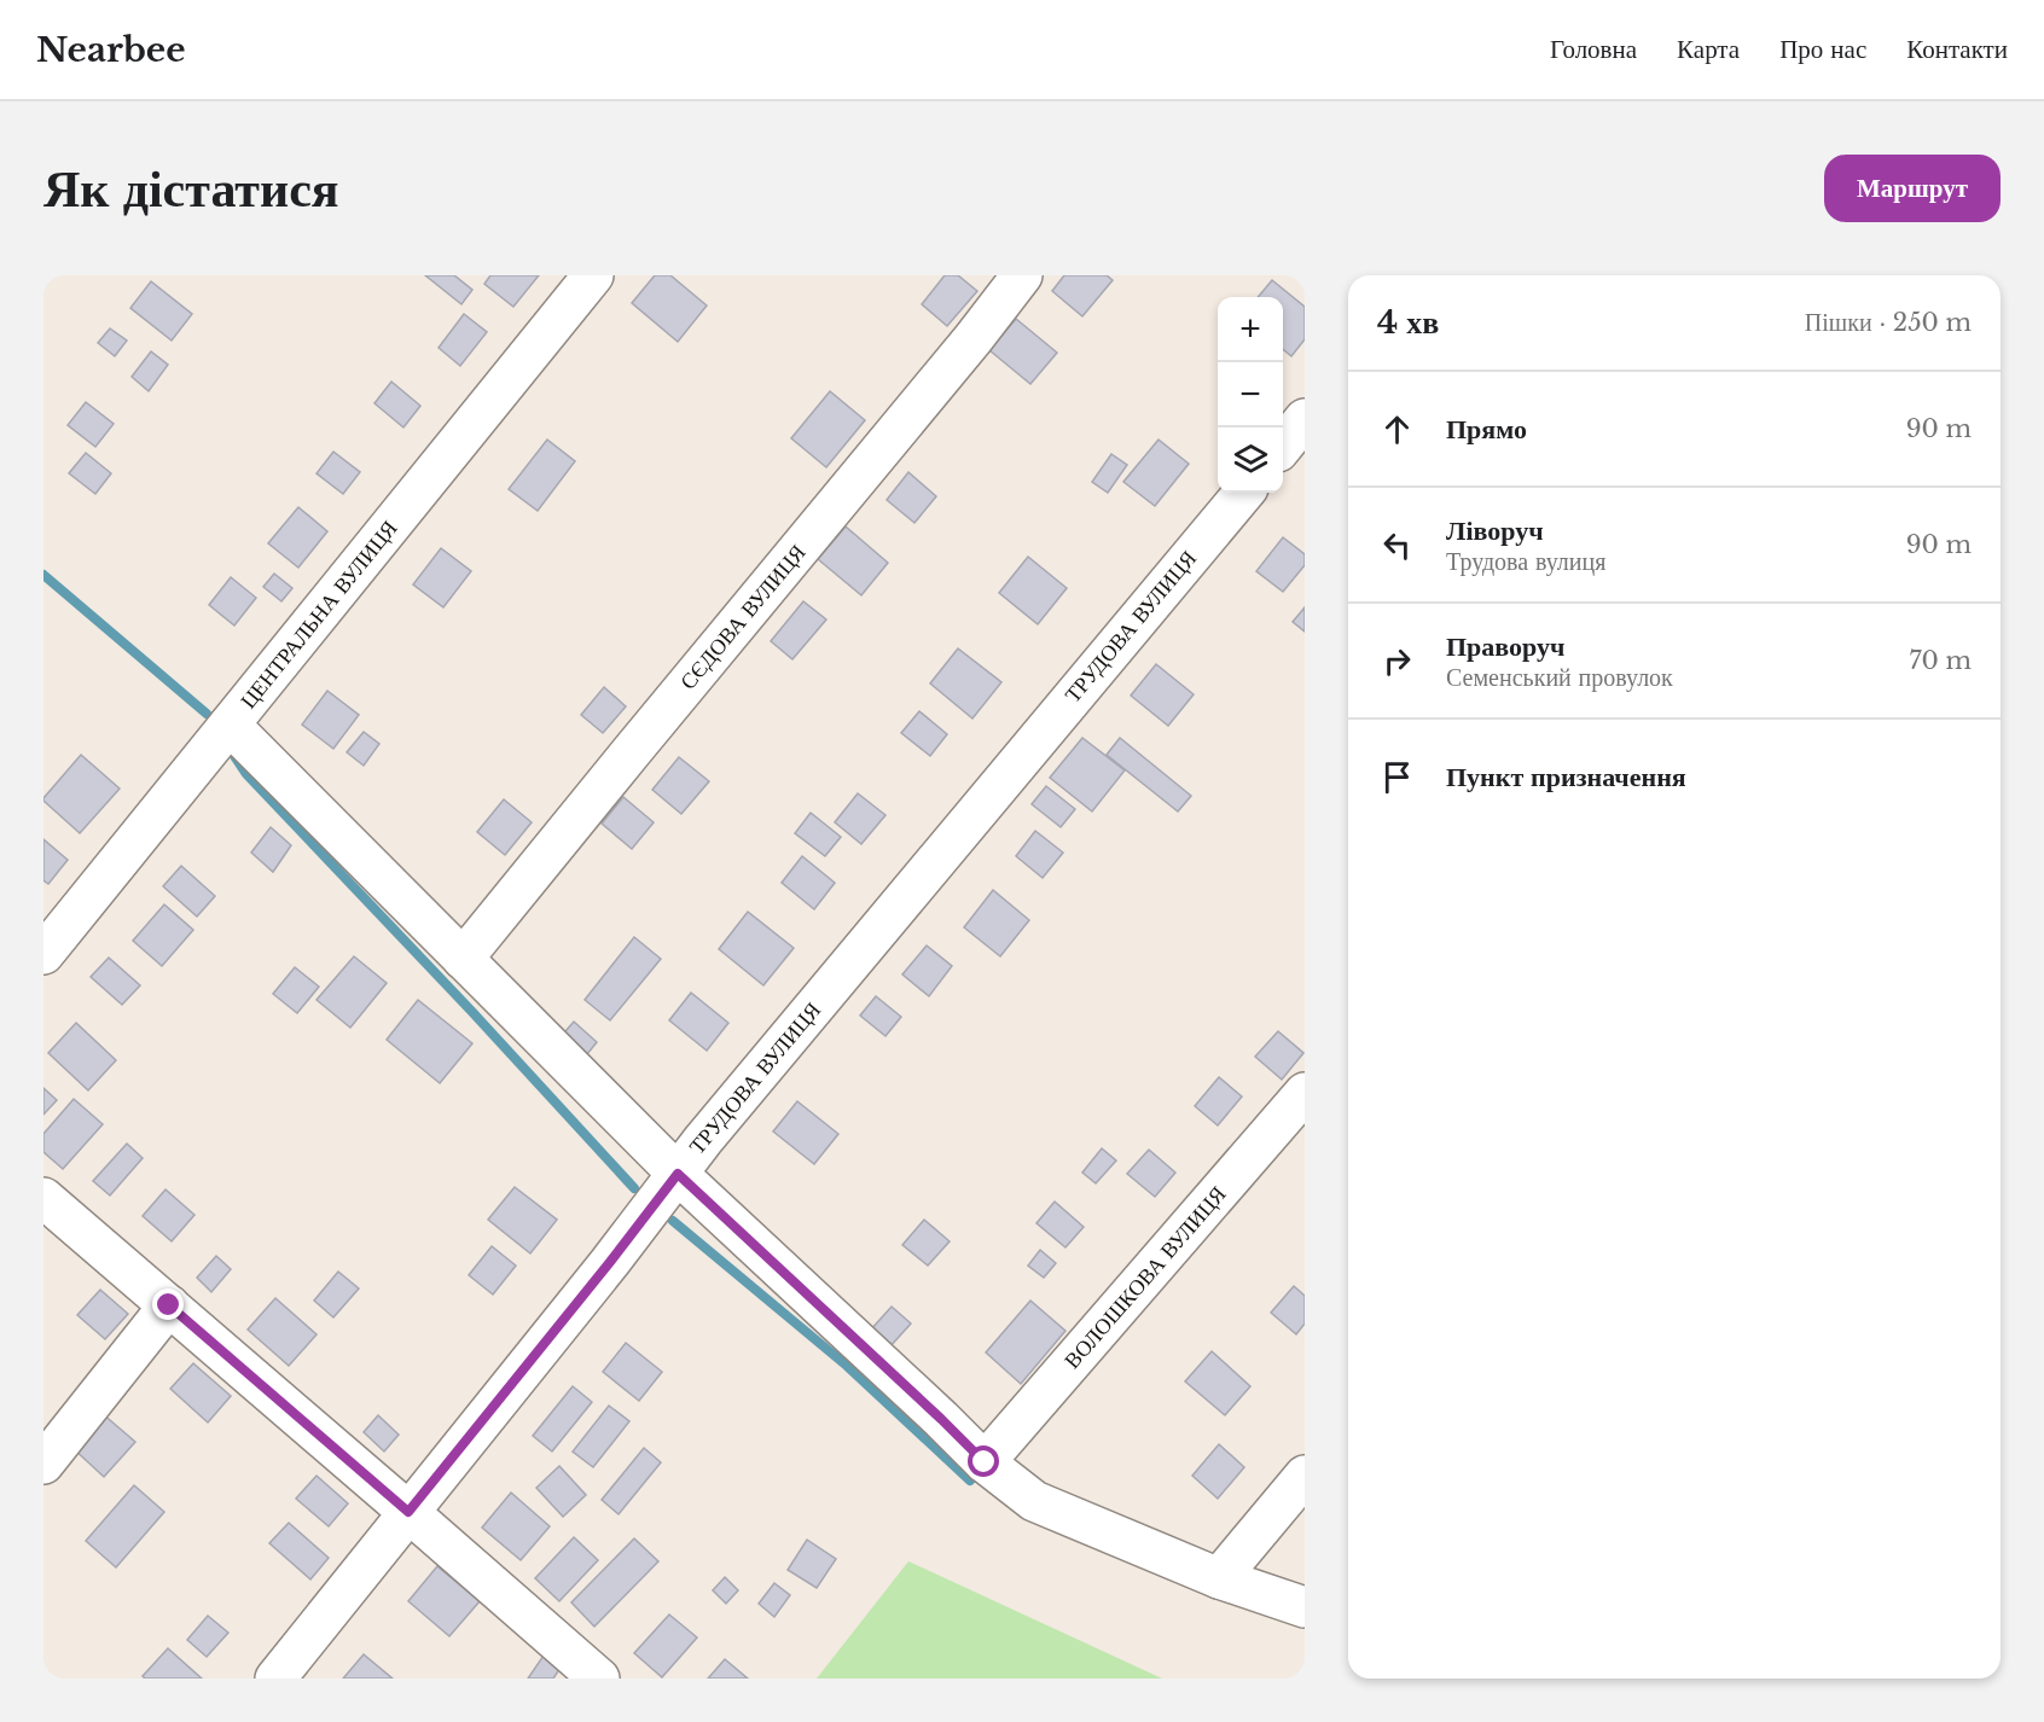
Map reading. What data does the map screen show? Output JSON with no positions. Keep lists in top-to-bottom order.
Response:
{
  "streets": {
    "street": [
      "ЦЕНТРАЛЬНА ВУЛИЦЯ",
      "СЄДОВА ВУЛИЦЯ",
      "ТРУДОВА ВУЛИЦЯ",
      "ВОЛОШКОВА ВУЛИЦЯ"
    ]
  },
  "page": {
    "header": "Nearbee",
    "nav": [
      "Головна",
      "Карта",
      "Про нас",
      "Контакти"
    ],
    "buttons": "Маршрут",
    "title": "Як дістатися",
    "heading": ["4 хв", "Пішки · 250 m"],
    "map_buttons": ["+", "−"],
    "list": [
      ["Прямо", "90 m"],
      ["Ліворуч", "Трудова вулиця", "90 m"],
      ["Праворуч", "Семенський провулок", "70 m"],
      "Пункт призначення"
    ]
  }
}
